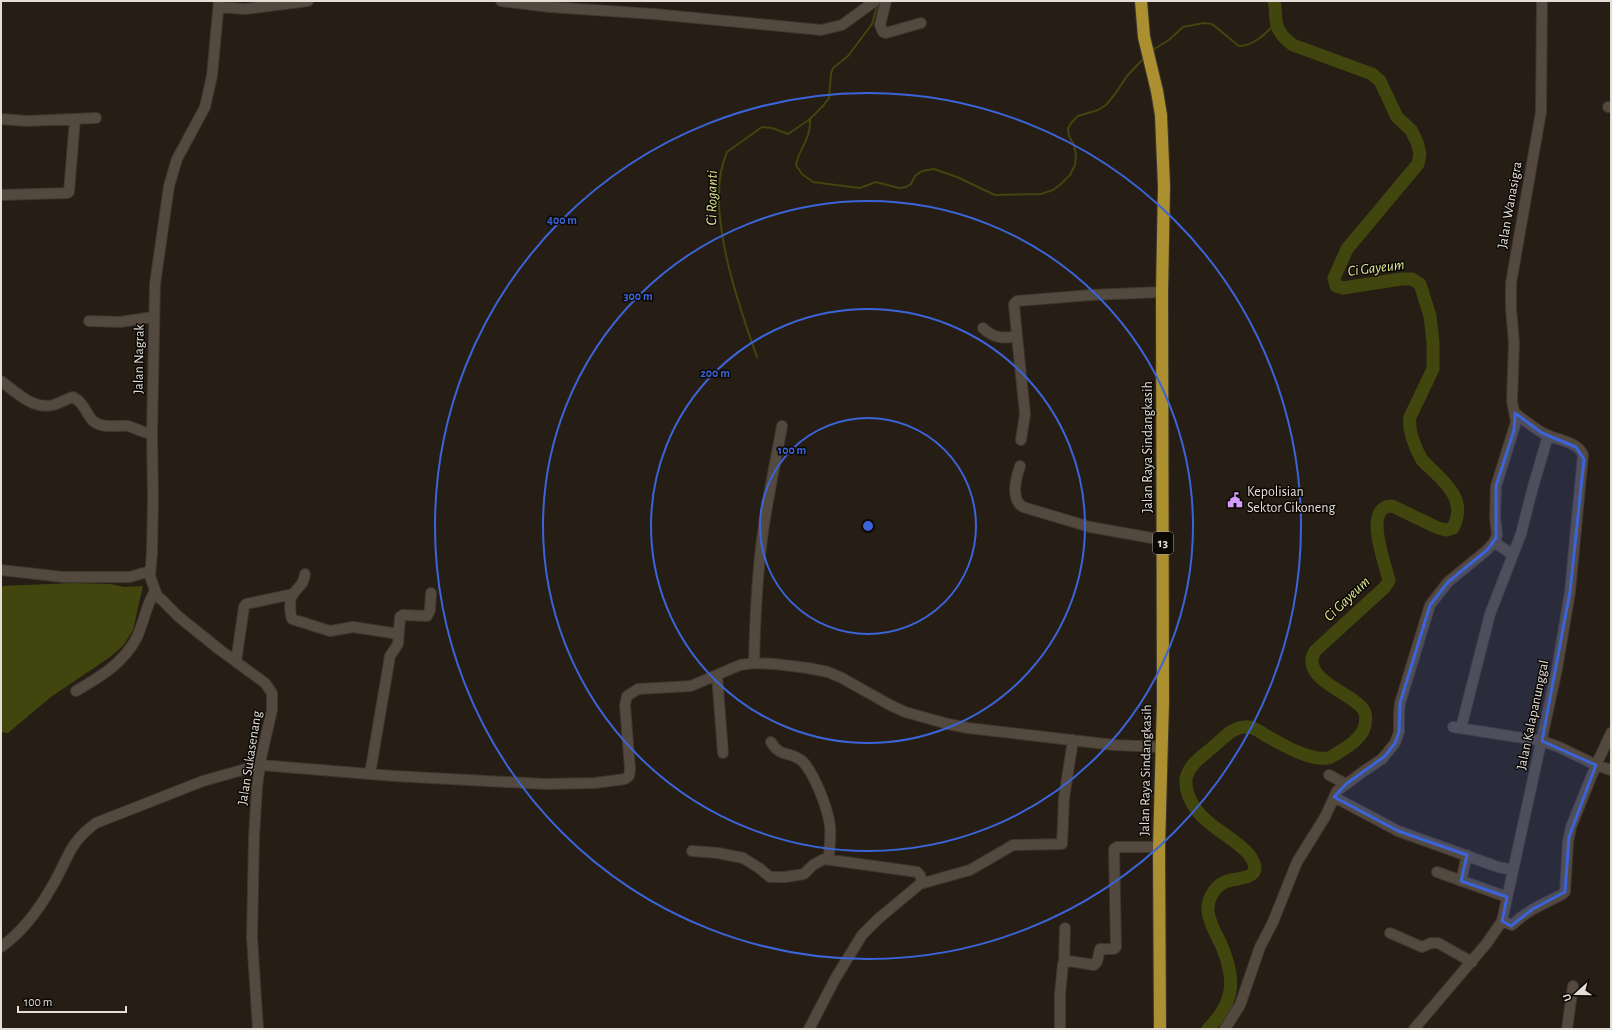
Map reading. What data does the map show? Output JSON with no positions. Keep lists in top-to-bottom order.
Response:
{
  "streets": {
    "highway": ["Jalan Raya Sindangkasih", "13"],
    "street": [
      "Jalan Wanasigra",
      "Jalan Nagrak",
      "Jalan Kalapanunggal",
      "Jalan Sukasenang"
    ]
  },
  "crossings": [
    ["Jalan Wanasigra", "Jalan Kalapanunggal"],
    ["Jalan Nagrak", "Jalan Sukasenang"]
  ],
  "water": ["Ci Roganti", "Ci Gayeum"],
  "places": {
    "public building": ["Kepolisian Sektor Cikoneng"]
  },
  "scale_bar": "100 m",
  "north": "left",
  "rings": [
    "400 m",
    "300 m",
    "200 m",
    "100 m"
  ]
}
